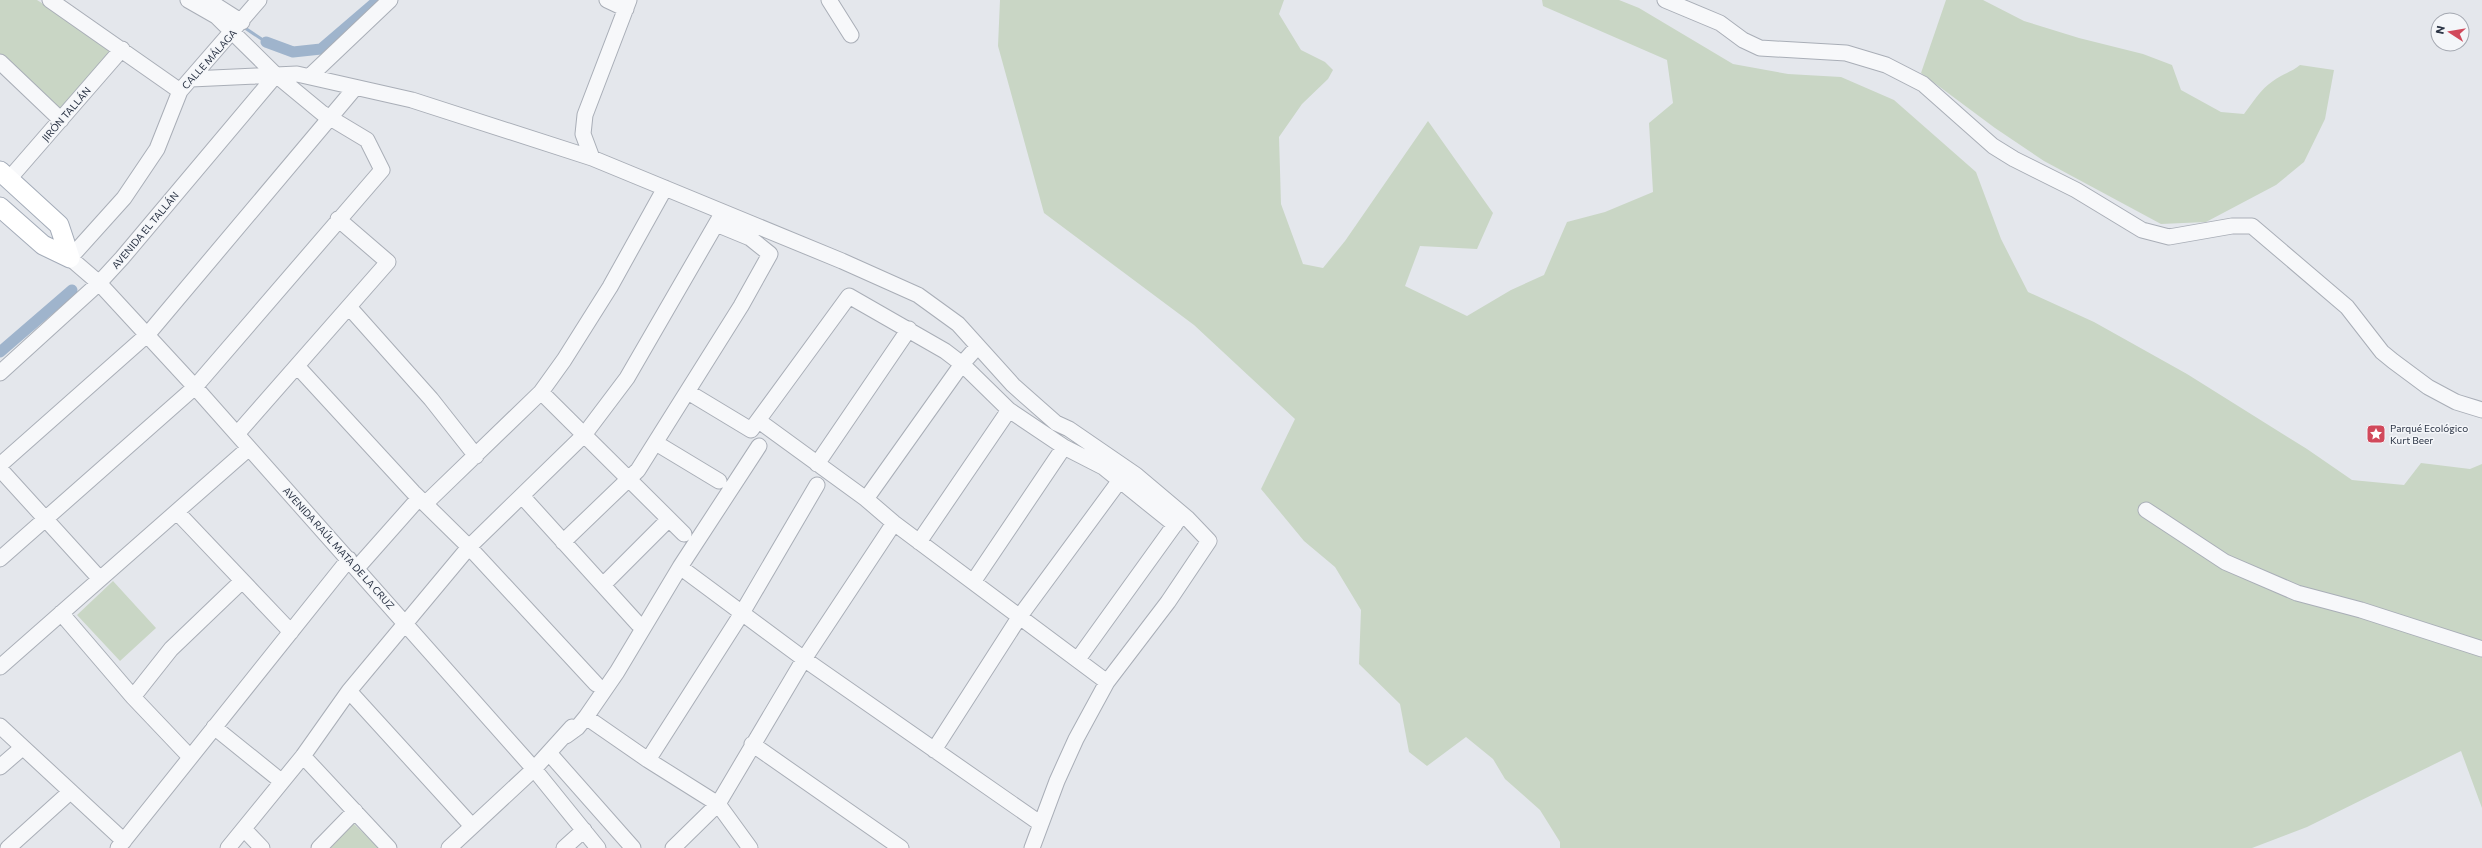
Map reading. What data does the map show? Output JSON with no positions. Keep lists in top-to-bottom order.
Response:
{
  "streets": {
    "main road": ["AVENIDA RAÚL MATA DE LA CRUZ"],
    "street": ["CALLE MÁLAGA", "JIRÓN TALLÁN", "AVENIDA EL TALLÁN"]
  },
  "crossings": [
    ["CALLE MÁLAGA", "AVENIDA RAÚL MATA DE LA CRUZ"],
    ["AVENIDA EL TALLÁN", "AVENIDA RAÚL MATA DE LA CRUZ"]
  ],
  "places": {
    "place": ["Parqué Ecológico Kurt Beer"]
  },
  "north": "left"
}
